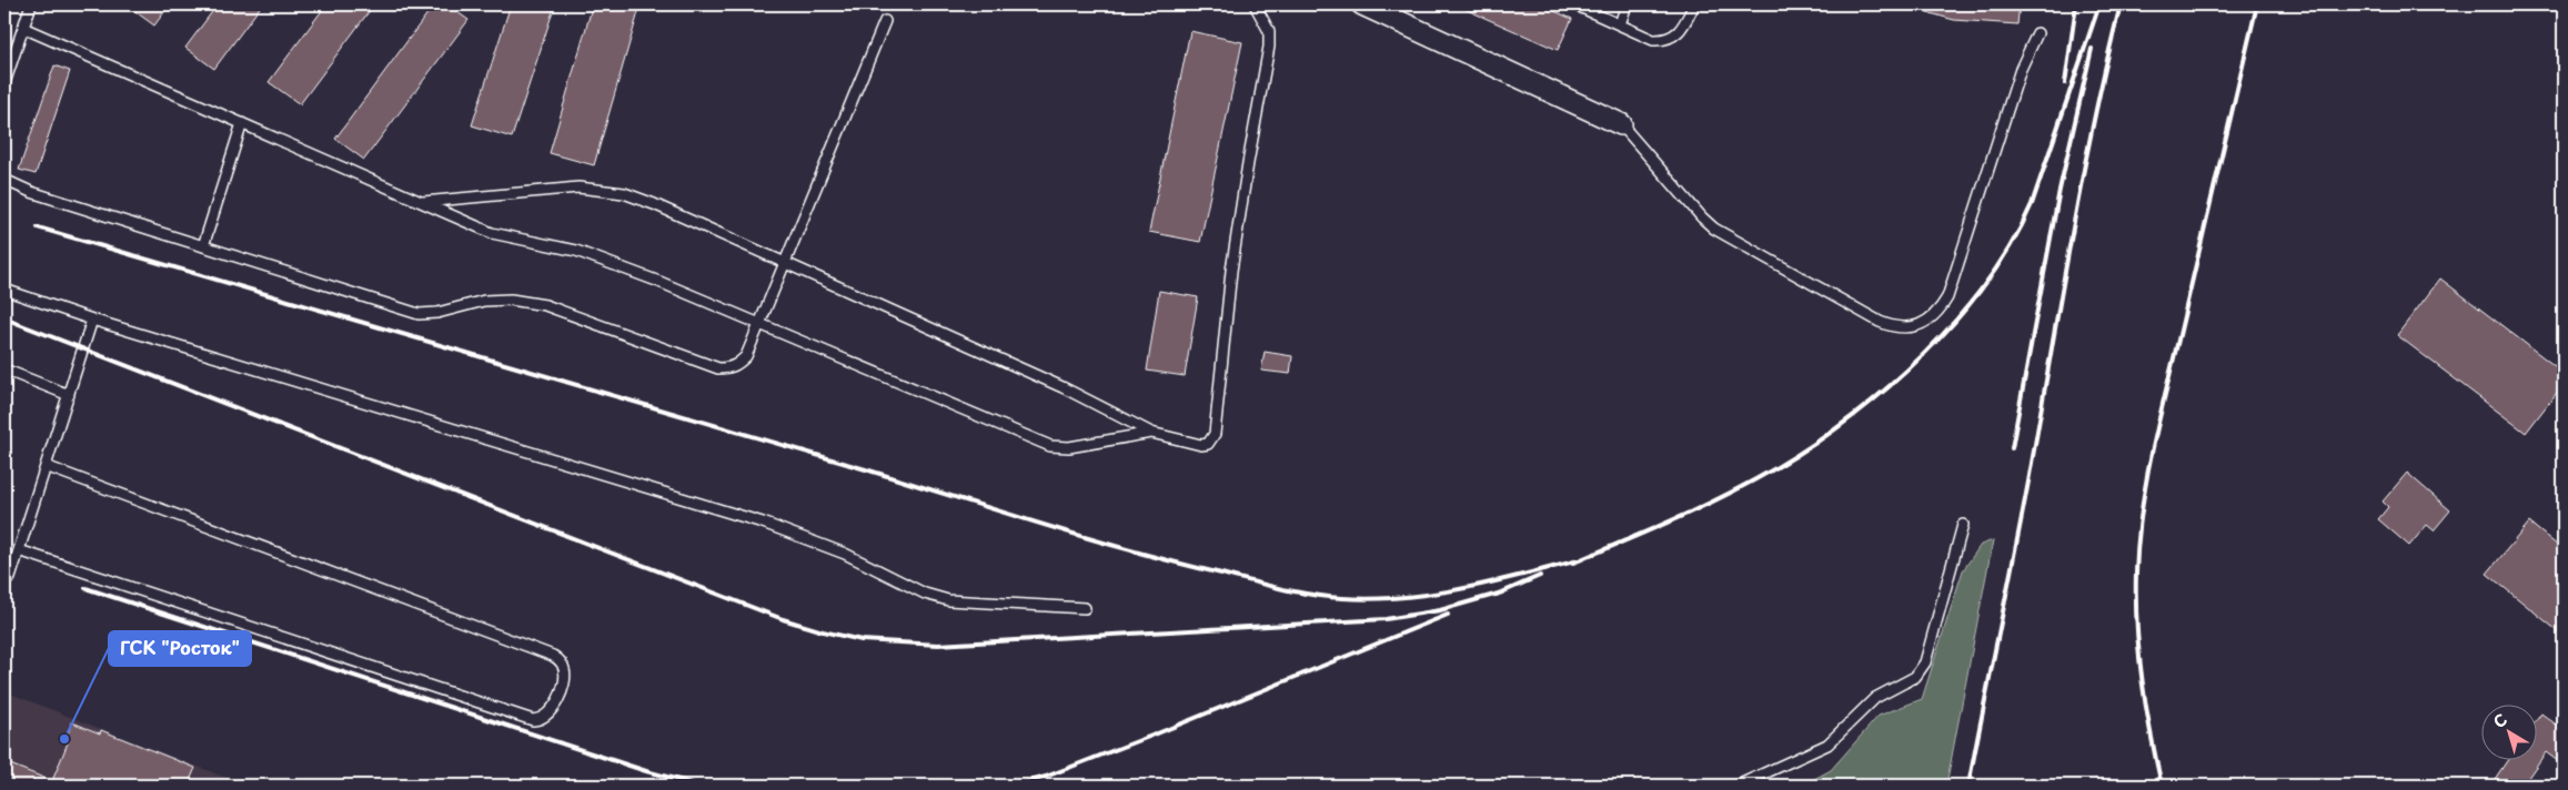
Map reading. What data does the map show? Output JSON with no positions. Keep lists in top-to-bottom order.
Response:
{
  "places": ["ГСК \"Росток\""],
  "north": "top left"
}
